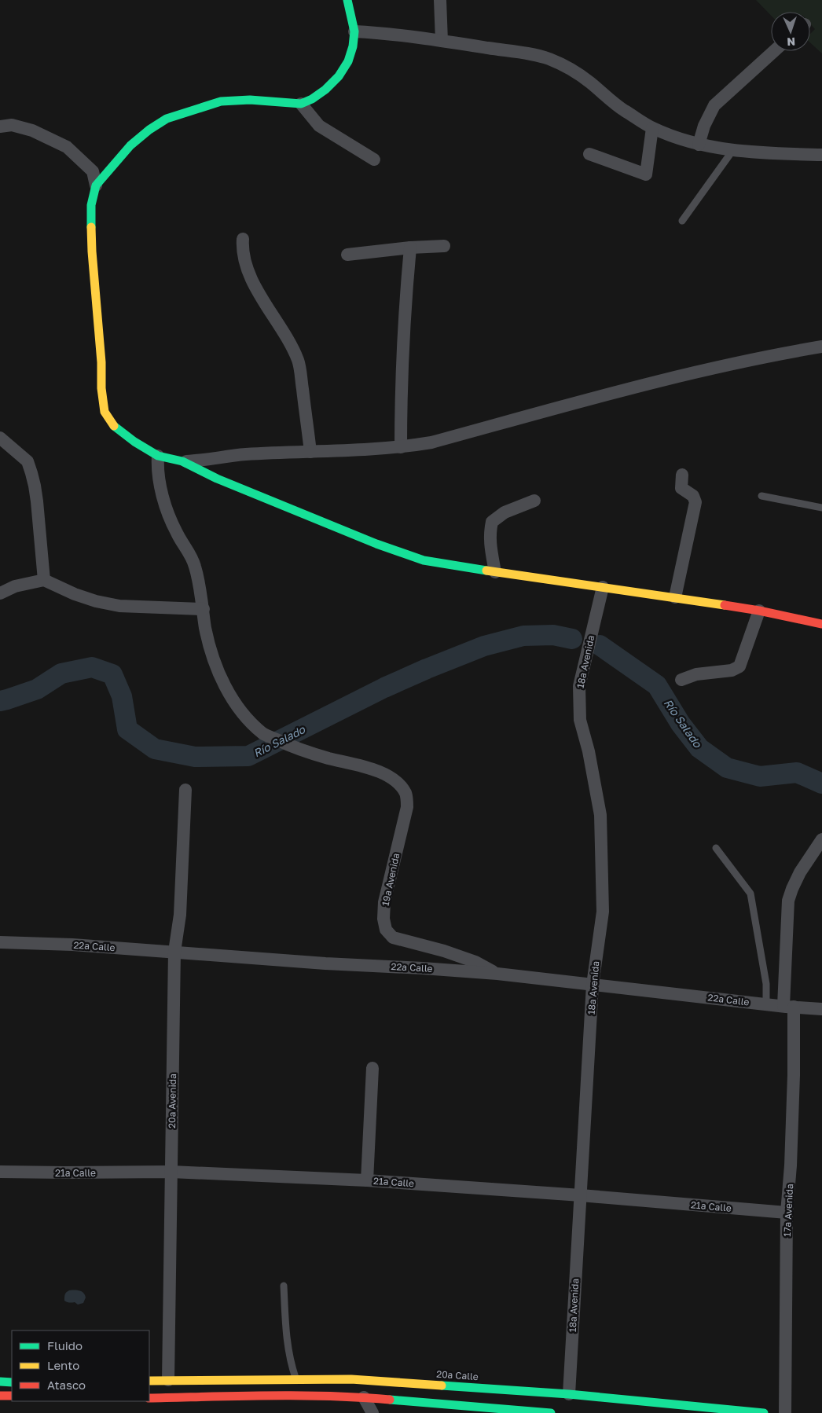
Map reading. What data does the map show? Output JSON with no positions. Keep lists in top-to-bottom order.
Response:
{
  "streets": {
    "street": [
      "18a Avenida",
      "19a Avenida",
      "22a Calle",
      "20a Avenida",
      "21a Calle",
      "17a Avenida",
      "20a Calle"
    ]
  },
  "crossings": [
    ["18a Avenida", "22a Calle"],
    ["18a Avenida", "21a Calle"],
    ["18a Avenida", "20a Calle"],
    ["19a Avenida", "22a Calle"],
    ["22a Calle", "20a Avenida"],
    ["22a Calle", "17a Avenida"],
    ["20a Avenida", "21a Calle"],
    ["20a Avenida", "20a Calle"],
    ["21a Calle", "17a Avenida"]
  ],
  "water": ["Río Salado"],
  "legend": ["Fluido", "Lento", "Atasco"],
  "north": "bottom"
}
